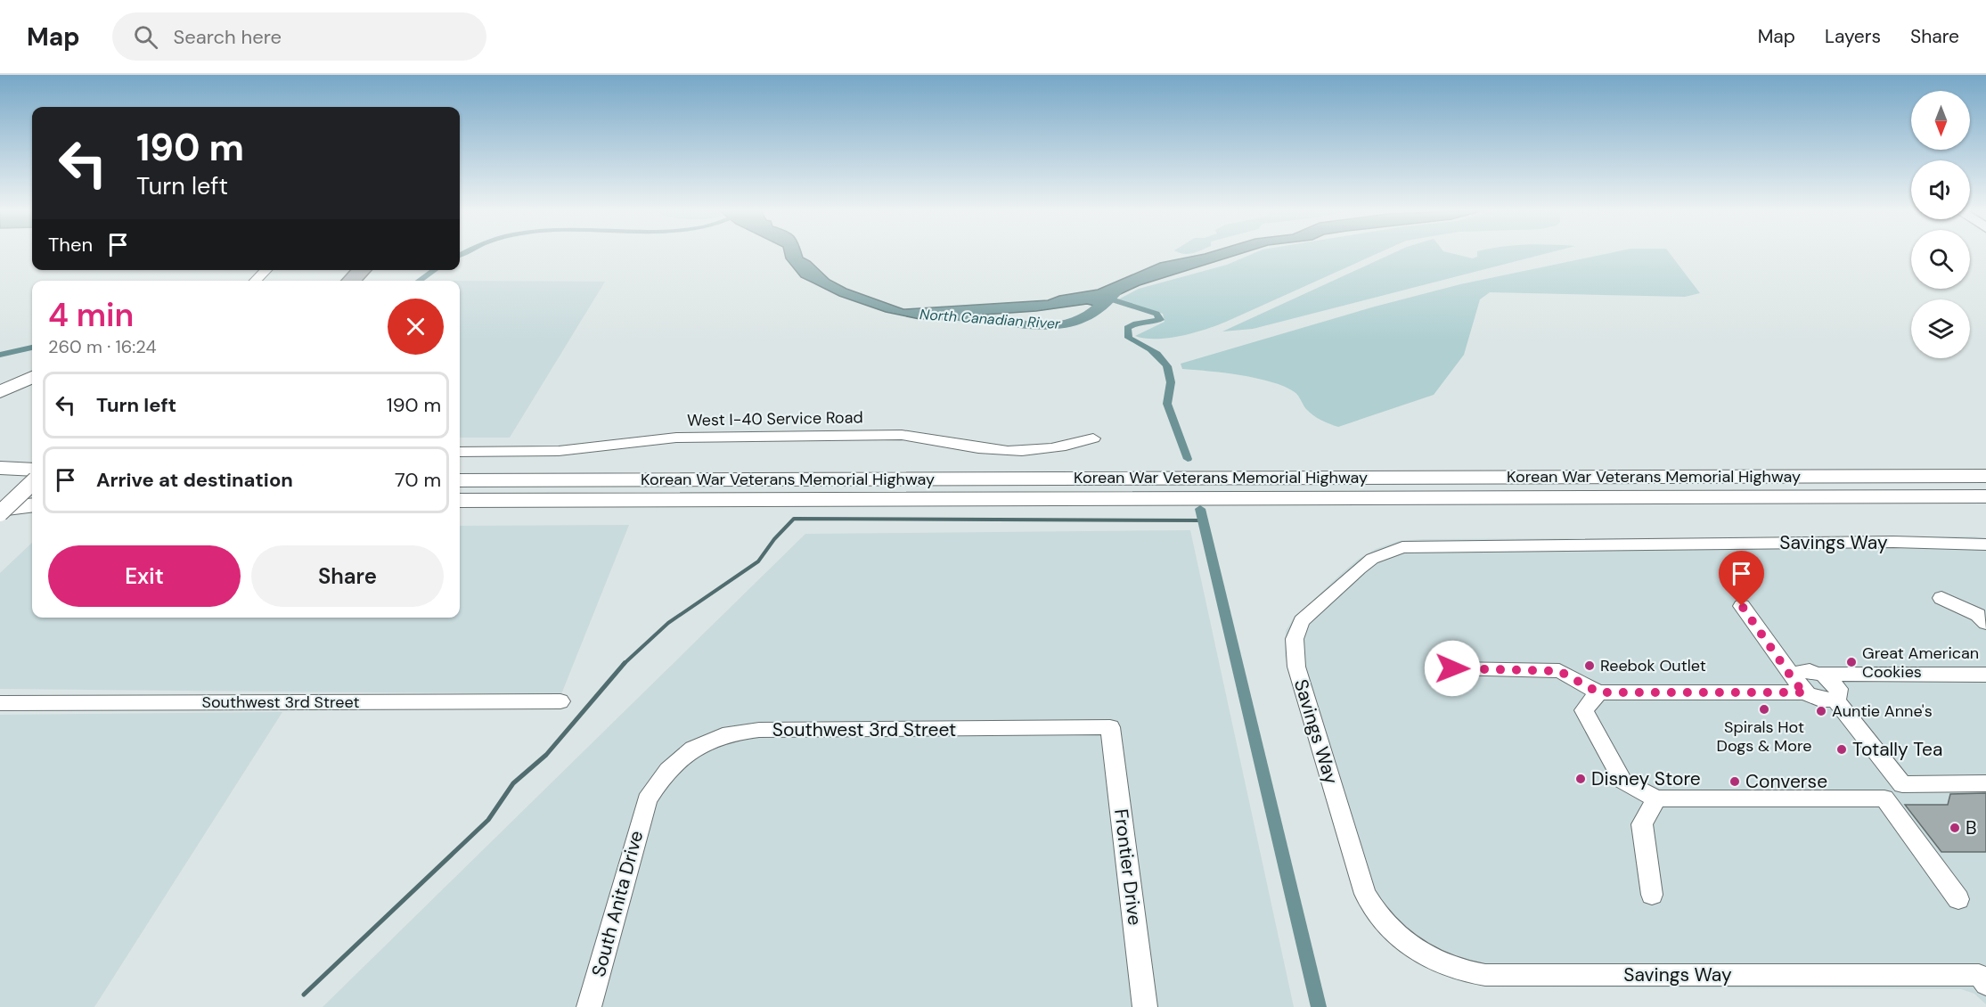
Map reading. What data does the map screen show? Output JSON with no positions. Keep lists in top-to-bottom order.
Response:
{
  "streets": {
    "highway": ["Korean War Veterans Memorial Highway"],
    "street": [
      "West I-40 Service Road",
      "Savings Way",
      "Southwest 3rd Street",
      "Frontier Drive",
      "South Anita Drive"
    ]
  },
  "crossings": [
    ["Southwest 3rd Street", "Frontier Drive"],
    ["Southwest 3rd Street", "South Anita Drive"]
  ],
  "water": ["North Canadian River"],
  "places": [
    "Great American Cookies",
    "Reebok Outlet",
    "Spirals Hot Dogs & More",
    "Auntie Anne's",
    "Totally Tea",
    "Disney Store",
    "Converse",
    "B"
  ],
  "north": "bottom",
  "page": {
    "header": "Map",
    "search": "Search here",
    "nav": ["Map", "Layers", "Share"],
    "turn": ["190 m", "Turn left"],
    "then": "Then",
    "heading": ["4 min", "260 m · 16:24"],
    "list": [
      {
        "name": "Turn left",
        "value": "190 m"
      },
      {
        "name": "Arrive at destination",
        "value": "70 m"
      }
    ],
    "buttons": ["Exit", "Share"]
  }
}
